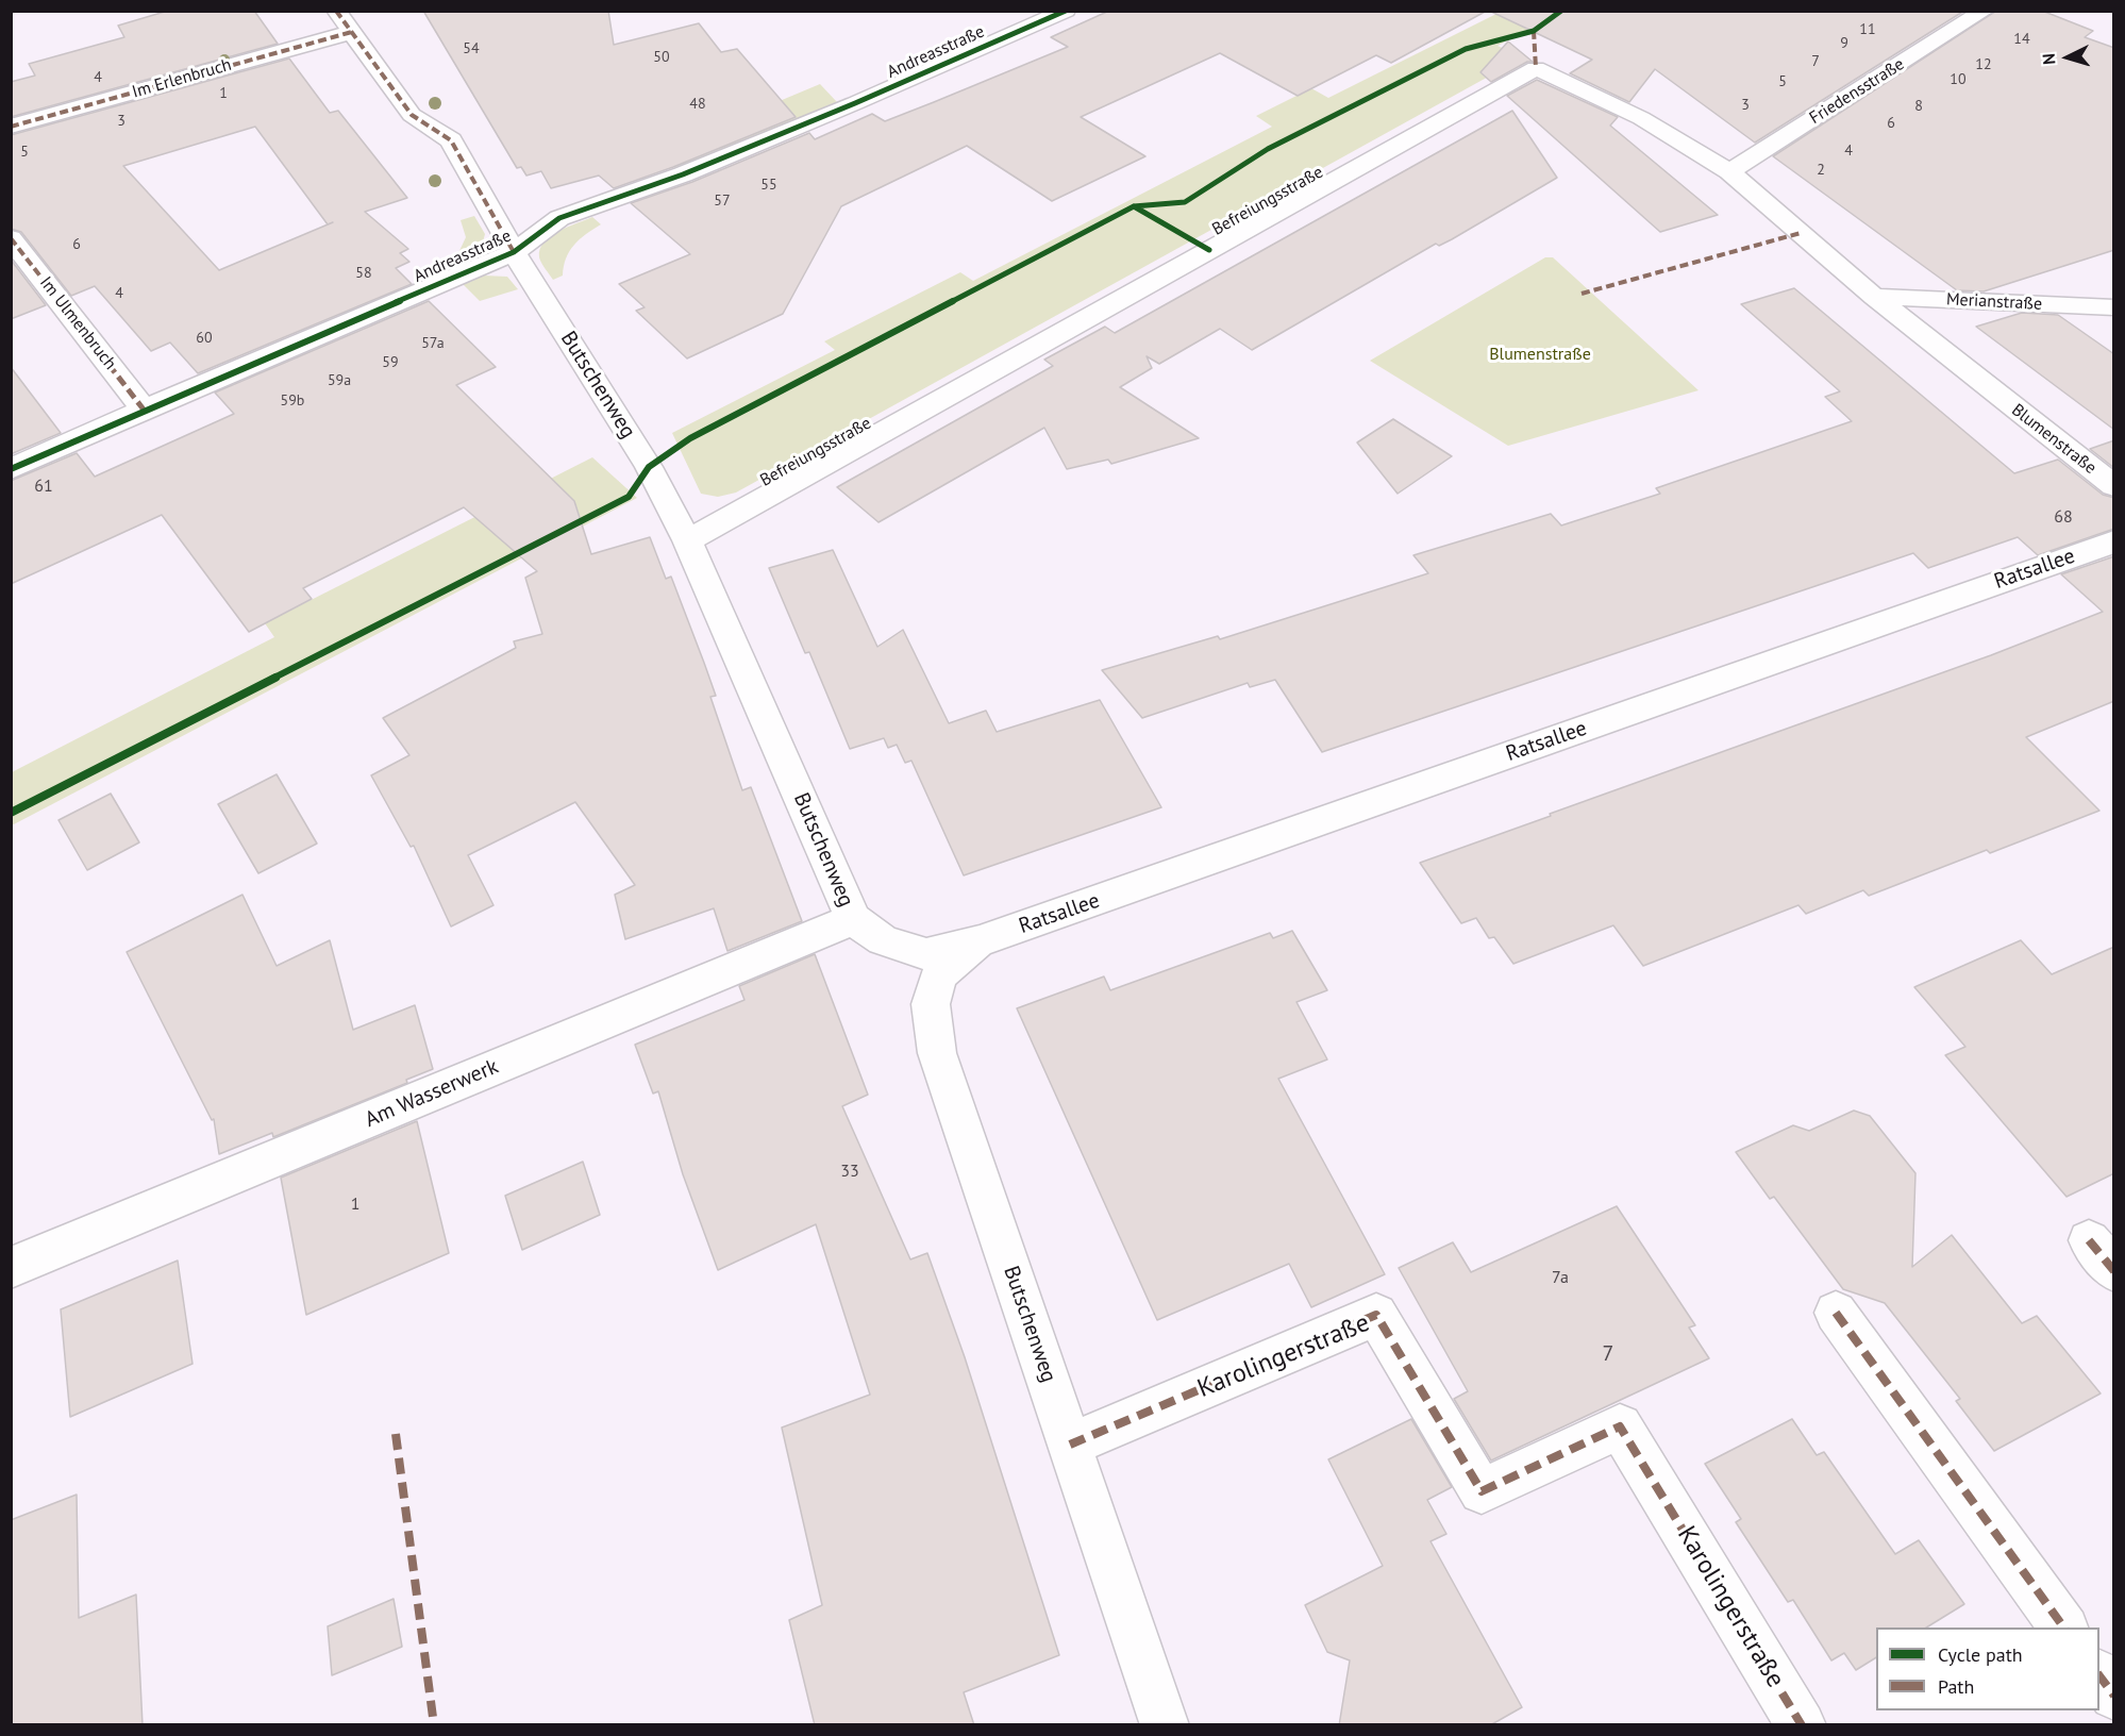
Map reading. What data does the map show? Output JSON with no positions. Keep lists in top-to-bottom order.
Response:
{
  "streets": {
    "street": [
      "Andreasstraße",
      "Im Erlenbruch",
      "Friedensstraße",
      "Befreiungsstraße",
      "Merianstraße",
      "Im Ulmenbruch",
      "Butschenweg",
      "Blumenstraße",
      "Ratsallee",
      "Am Wasserwerk",
      "Karolingerstraße"
    ]
  },
  "crossings": [
    ["Andreasstraße", "Im Ulmenbruch"],
    ["Andreasstraße", "Butschenweg"],
    ["Im Erlenbruch", "Butschenweg"],
    ["Friedensstraße", "Befreiungsstraße"],
    ["Friedensstraße", "Blumenstraße"],
    ["Befreiungsstraße", "Butschenweg"],
    ["Befreiungsstraße", "Blumenstraße"],
    ["Merianstraße", "Blumenstraße"],
    ["Butschenweg", "Ratsallee"],
    ["Butschenweg", "Am Wasserwerk"],
    ["Butschenweg", "Karolingerstraße"]
  ],
  "parks": ["Blumenstraße"],
  "house_numbers": [
    "11",
    "14",
    "9",
    "54",
    "50",
    "7",
    "12",
    "4",
    "10",
    "5",
    "1",
    "48",
    "3",
    "8",
    "3",
    "6",
    "4",
    "5",
    "2",
    "55",
    "57",
    "6",
    "58",
    "4",
    "60",
    "57a",
    "59",
    "59a",
    "59b",
    "61",
    "68",
    "33",
    "1",
    "7a",
    "7"
  ],
  "legend": ["Cycle path", "Path"],
  "north": "left"
}
